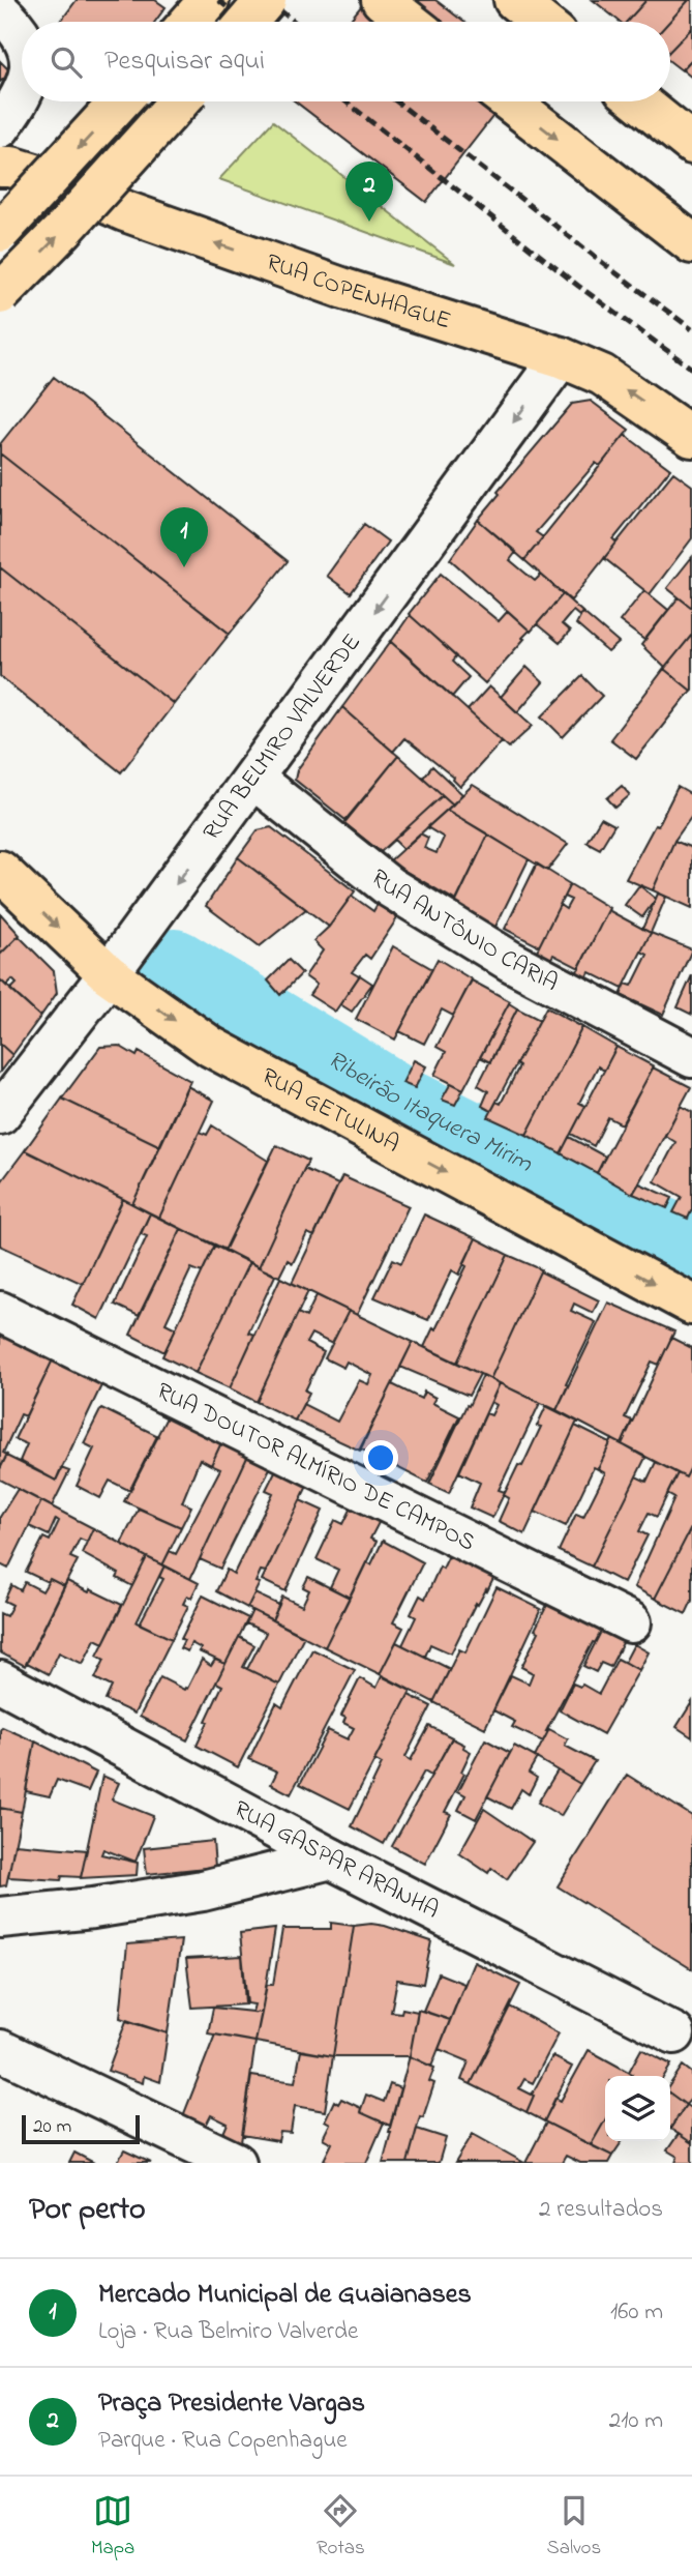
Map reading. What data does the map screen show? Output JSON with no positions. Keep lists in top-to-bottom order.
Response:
{
  "streets": {
    "main road": ["RUA COPENHAGUE", "RUA GETULINA"],
    "street": [
      "RUA BELMIRO VALVERDE",
      "RUA ANTÔNIO CARIA",
      "RUA DOUTOR ALMÍRIO DE CAMPOS",
      "RUA GASPAR ARANHA"
    ]
  },
  "crossings": [
    ["RUA COPENHAGUE", "RUA BELMIRO VALVERDE"],
    ["RUA BELMIRO VALVERDE", "RUA ANTÔNIO CARIA"],
    ["RUA BELMIRO VALVERDE", "RUA GETULINA"]
  ],
  "one_way": ["RUA BELMIRO VALVERDE", "RUA GETULINA"],
  "water": ["Ribeirão Itaquera Mirim"],
  "scale_bar": "20 m",
  "page": {
    "search": "Pesquisar aqui",
    "pins": ["2", "1"],
    "scale": "20 m",
    "heading": ["Por perto", "2 resultados"],
    "list": [
      {
        "mark": "1",
        "name": "Mercado Municipal de Guaianases",
        "note": "Loja · Rua Belmiro Valverde",
        "value": "160 m"
      },
      {
        "mark": "2",
        "name": "Praça Presidente Vargas",
        "note": "Parque · Rua Copenhague",
        "value": "210 m"
      }
    ],
    "nav": ["Mapa", "Rotas", "Salvos"]
  }
}
